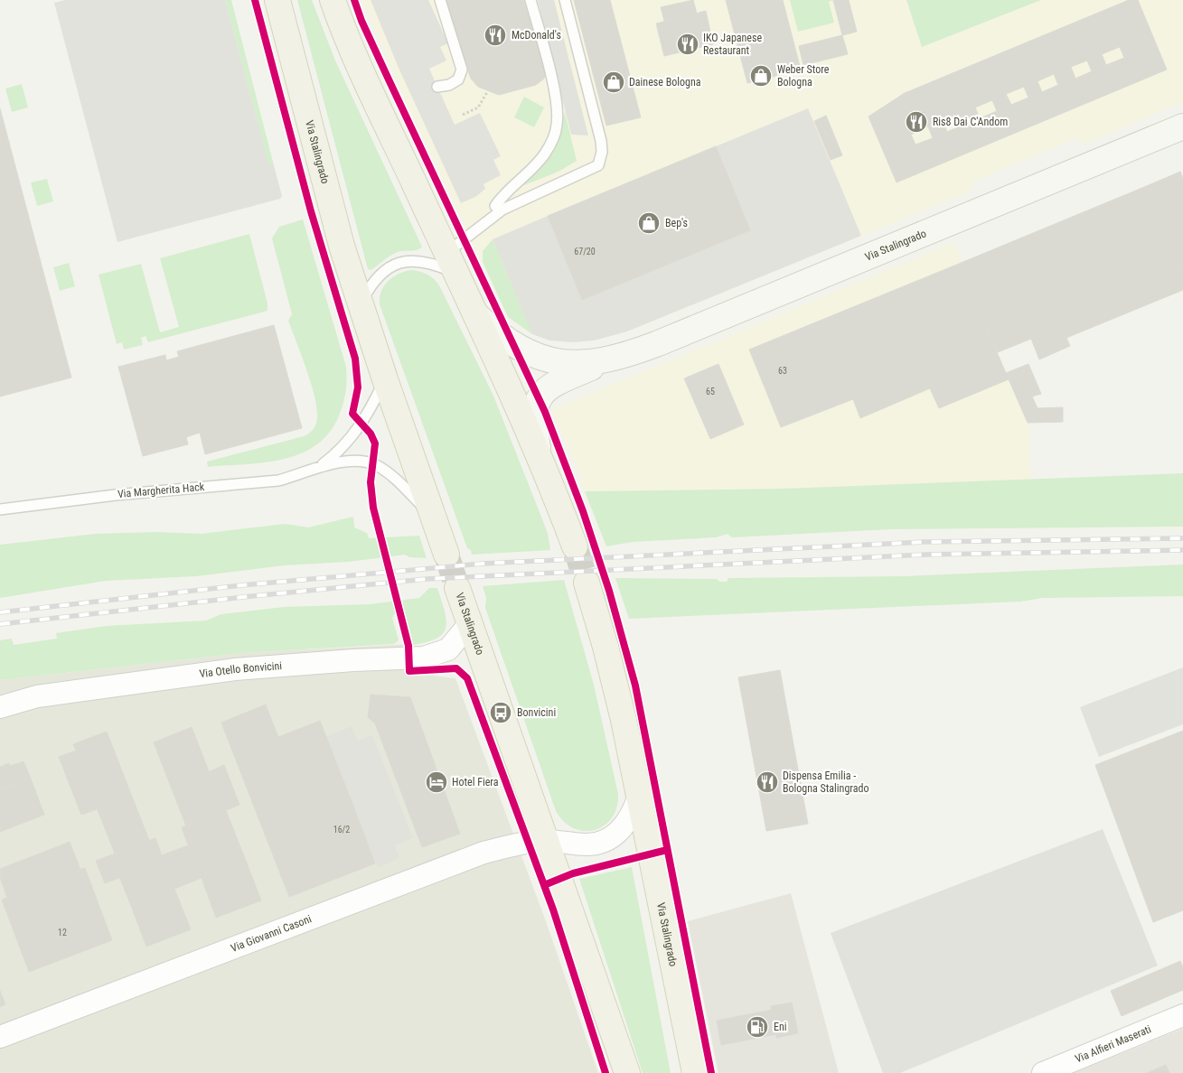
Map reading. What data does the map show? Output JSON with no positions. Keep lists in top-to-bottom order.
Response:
{
  "streets": {
    "main road": ["Via Stalingrado"],
    "street": ["Via Otello Bonvicini", "Via Giovanni Casoni", "Via Alfieri Maserati"],
    "lane": ["Via Margherita Hack"]
  },
  "crossings": [
    ["Via Stalingrado", "Via Margherita Hack"],
    ["Via Stalingrado", "Via Otello Bonvicini"],
    ["Via Stalingrado", "Via Giovanni Casoni"]
  ],
  "places": {
    "restaurant": [
      "McDonald's",
      "IKO Japanese Restaurant",
      "Ris8 Dai C'Andom",
      "Dispensa Emilia - Bologna Stalingrado"
    ],
    "shop": ["Weber Store Bologna", "Dainese Bologna", "Bep's"],
    "bus stop": ["Bonvicini"],
    "hotel": ["Hotel Fiera"],
    "fuel station": ["Eni"]
  },
  "house_numbers": [
    "67/20",
    "63",
    "65",
    "16/2",
    "12"
  ]
}
